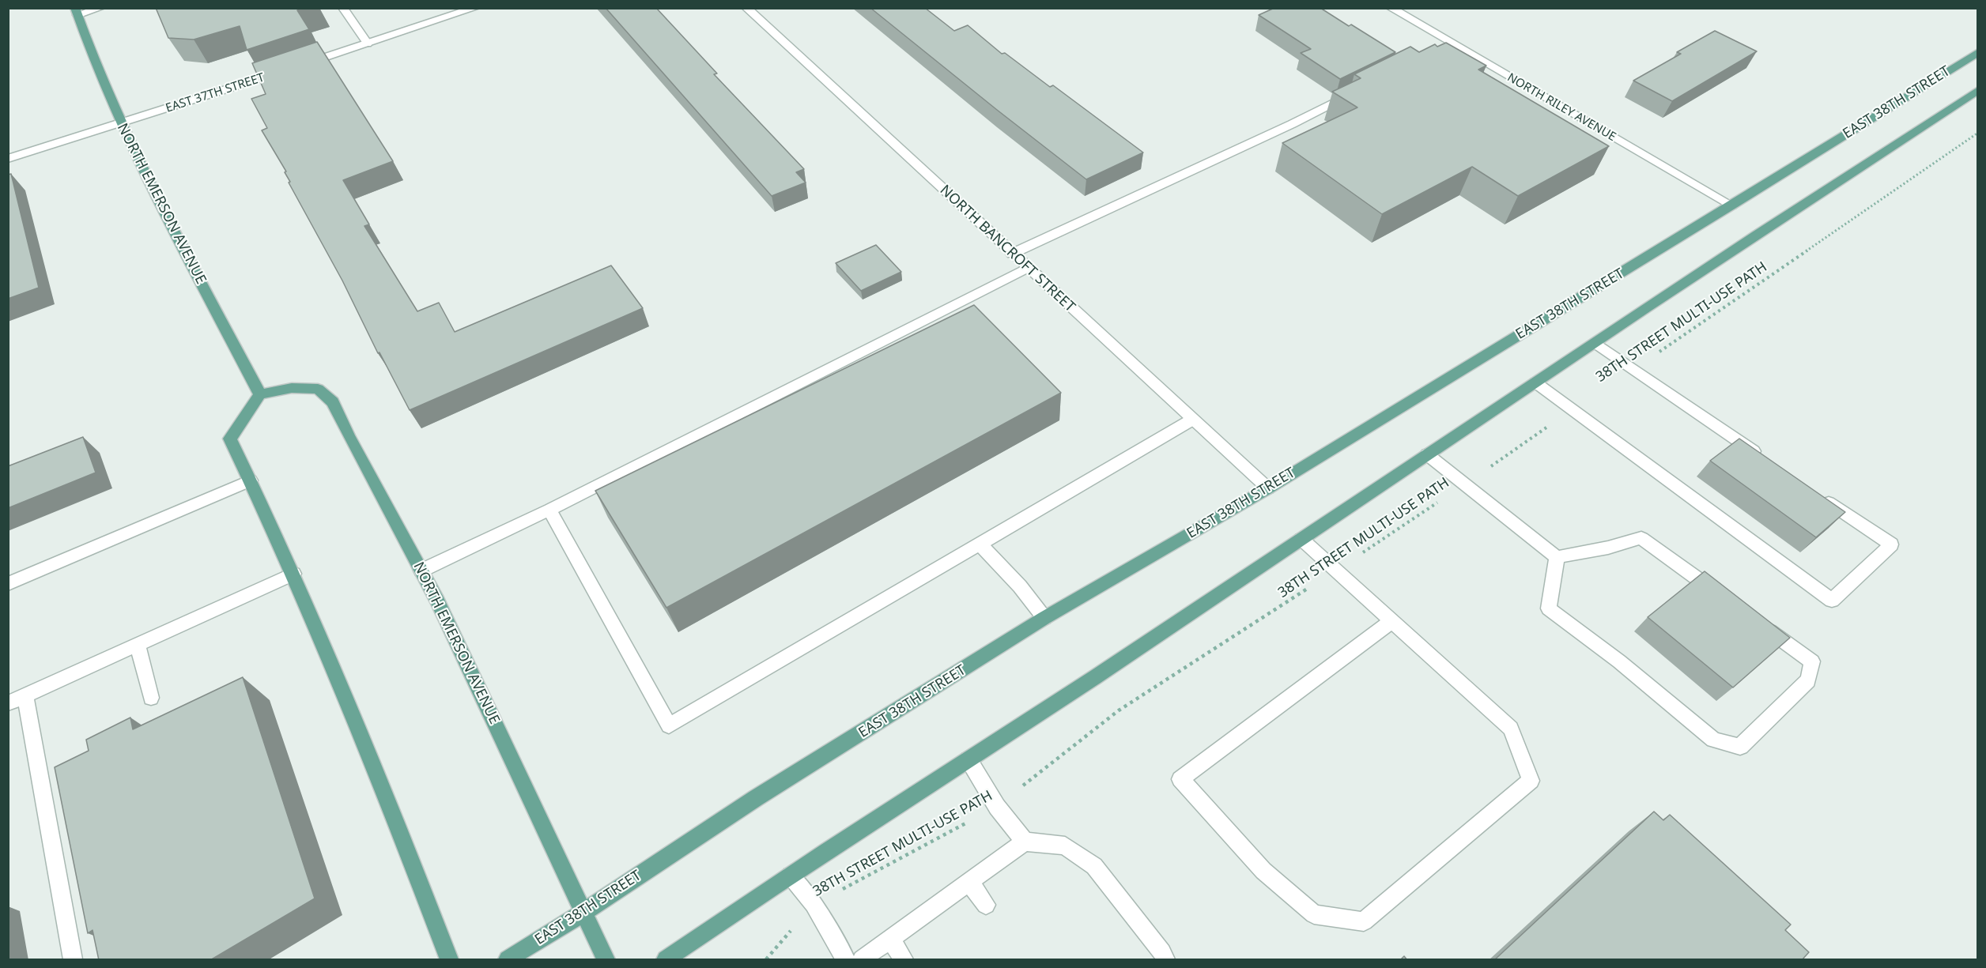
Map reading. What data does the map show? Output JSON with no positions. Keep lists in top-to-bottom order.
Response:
{
  "streets": {
    "main road": ["EAST 38TH STREET", "NORTH EMERSON AVENUE"],
    "street": ["EAST 37TH STREET", "NORTH RILEY AVENUE", "NORTH BANCROFT STREET"],
    "path": ["38TH STREET MULTI-USE PATH"]
  },
  "crossings": [
    ["EAST 37TH STREET", "NORTH EMERSON AVENUE"],
    ["EAST 38TH STREET", "NORTH RILEY AVENUE"],
    ["EAST 38TH STREET", "NORTH EMERSON AVENUE"],
    ["EAST 38TH STREET", "NORTH BANCROFT STREET"]
  ]
}
